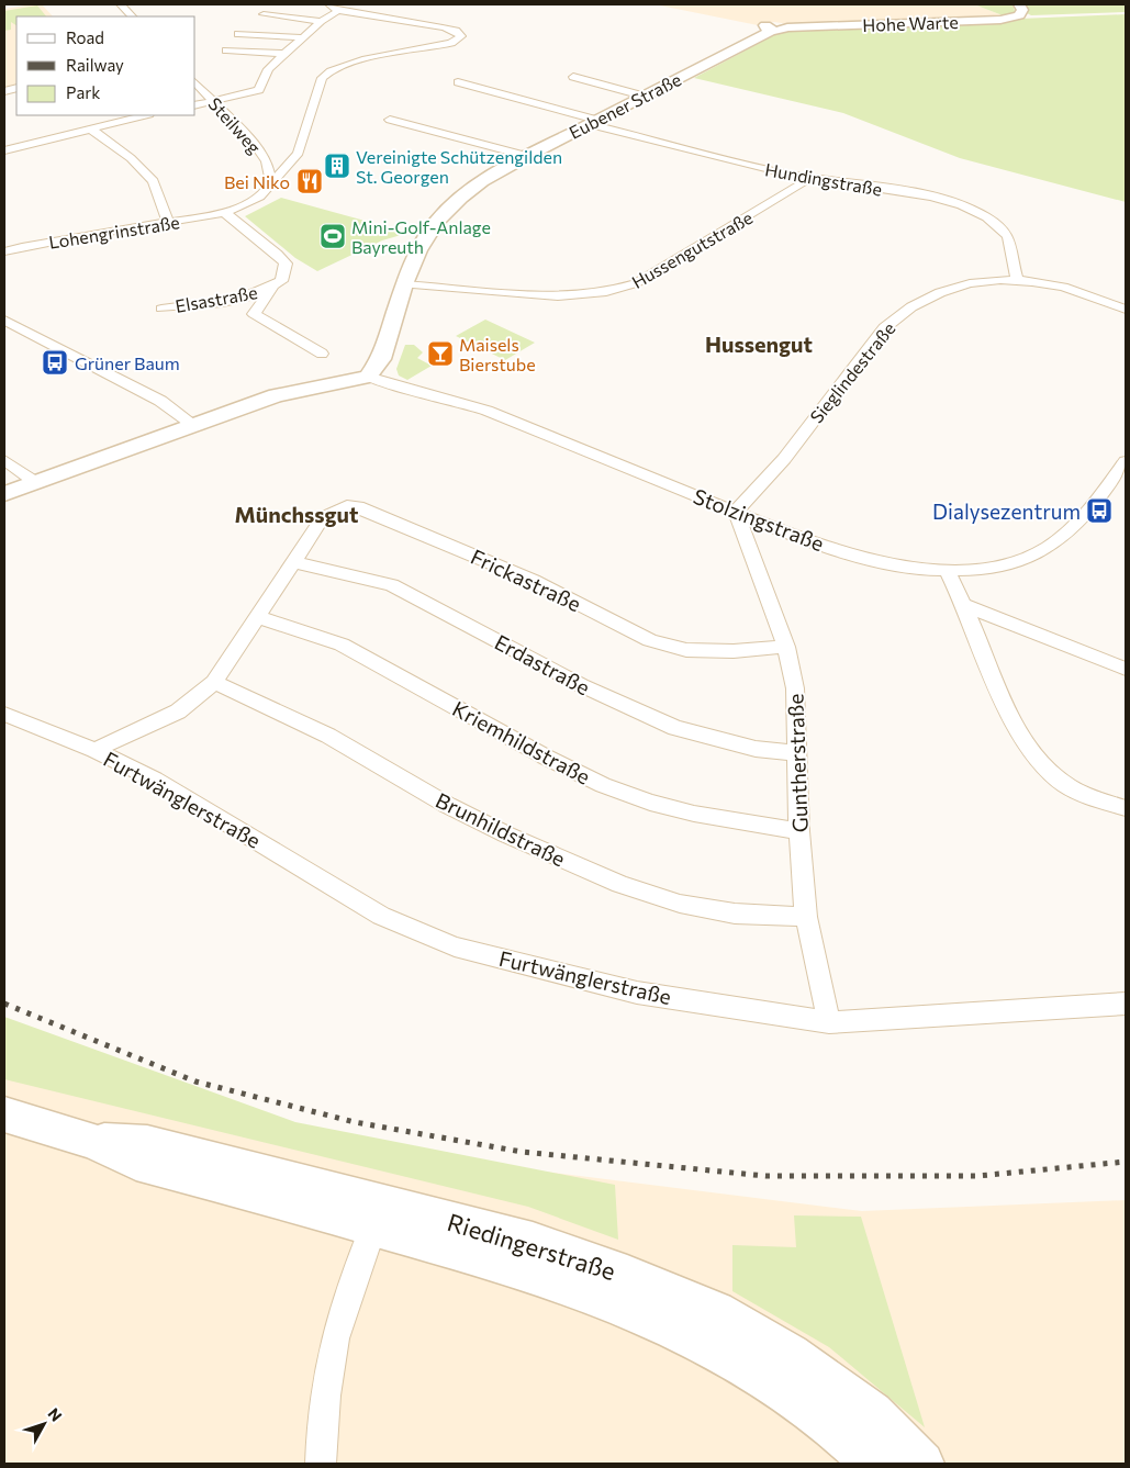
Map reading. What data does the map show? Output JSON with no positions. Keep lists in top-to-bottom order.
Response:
{
  "streets": {
    "street": [
      "Hohe Warte",
      "Eubener Straße",
      "Steilweg",
      "Hundingstraße",
      "Lohengrinstraße",
      "Hussengutstraße",
      "Elsastraße",
      "Sieglindestraße",
      "Stolzingstraße",
      "Frickastraße",
      "Erdastraße",
      "Kriemhildstraße",
      "Guntherstraße",
      "Furtwänglerstraße",
      "Brunhildstraße",
      "Riedingerstraße"
    ]
  },
  "crossings": [
    ["Hohe Warte", "Eubener Straße"],
    ["Eubener Straße", "Hundingstraße"],
    ["Eubener Straße", "Hussengutstraße"],
    ["Eubener Straße", "Stolzingstraße"],
    ["Hundingstraße", "Hussengutstraße"],
    ["Hundingstraße", "Sieglindestraße"],
    ["Lohengrinstraße", "Elsastraße"],
    ["Sieglindestraße", "Stolzingstraße"],
    ["Sieglindestraße", "Guntherstraße"],
    ["Stolzingstraße", "Guntherstraße"],
    ["Frickastraße", "Erdastraße"],
    ["Frickastraße", "Guntherstraße"],
    ["Frickastraße", "Furtwänglerstraße"],
    ["Erdastraße", "Guntherstraße"],
    ["Erdastraße", "Furtwänglerstraße"],
    ["Kriemhildstraße", "Guntherstraße"],
    ["Kriemhildstraße", "Furtwänglerstraße"],
    ["Guntherstraße", "Furtwänglerstraße"],
    ["Guntherstraße", "Brunhildstraße"],
    ["Furtwänglerstraße", "Brunhildstraße"]
  ],
  "districts": ["Hussengut", "Münchssgut"],
  "places": {
    "building": ["Vereinigte Schützengilden St. Georgen"],
    "restaurant": ["Bei Niko"],
    "sports": ["Mini-Golf-Anlage Bayreuth"],
    "bar": ["Maisels Bierstube"],
    "bus stop": ["Grüner Baum", "Dialysezentrum"]
  },
  "legend": ["Road", "Railway", "Park"],
  "north": "top right"
}
